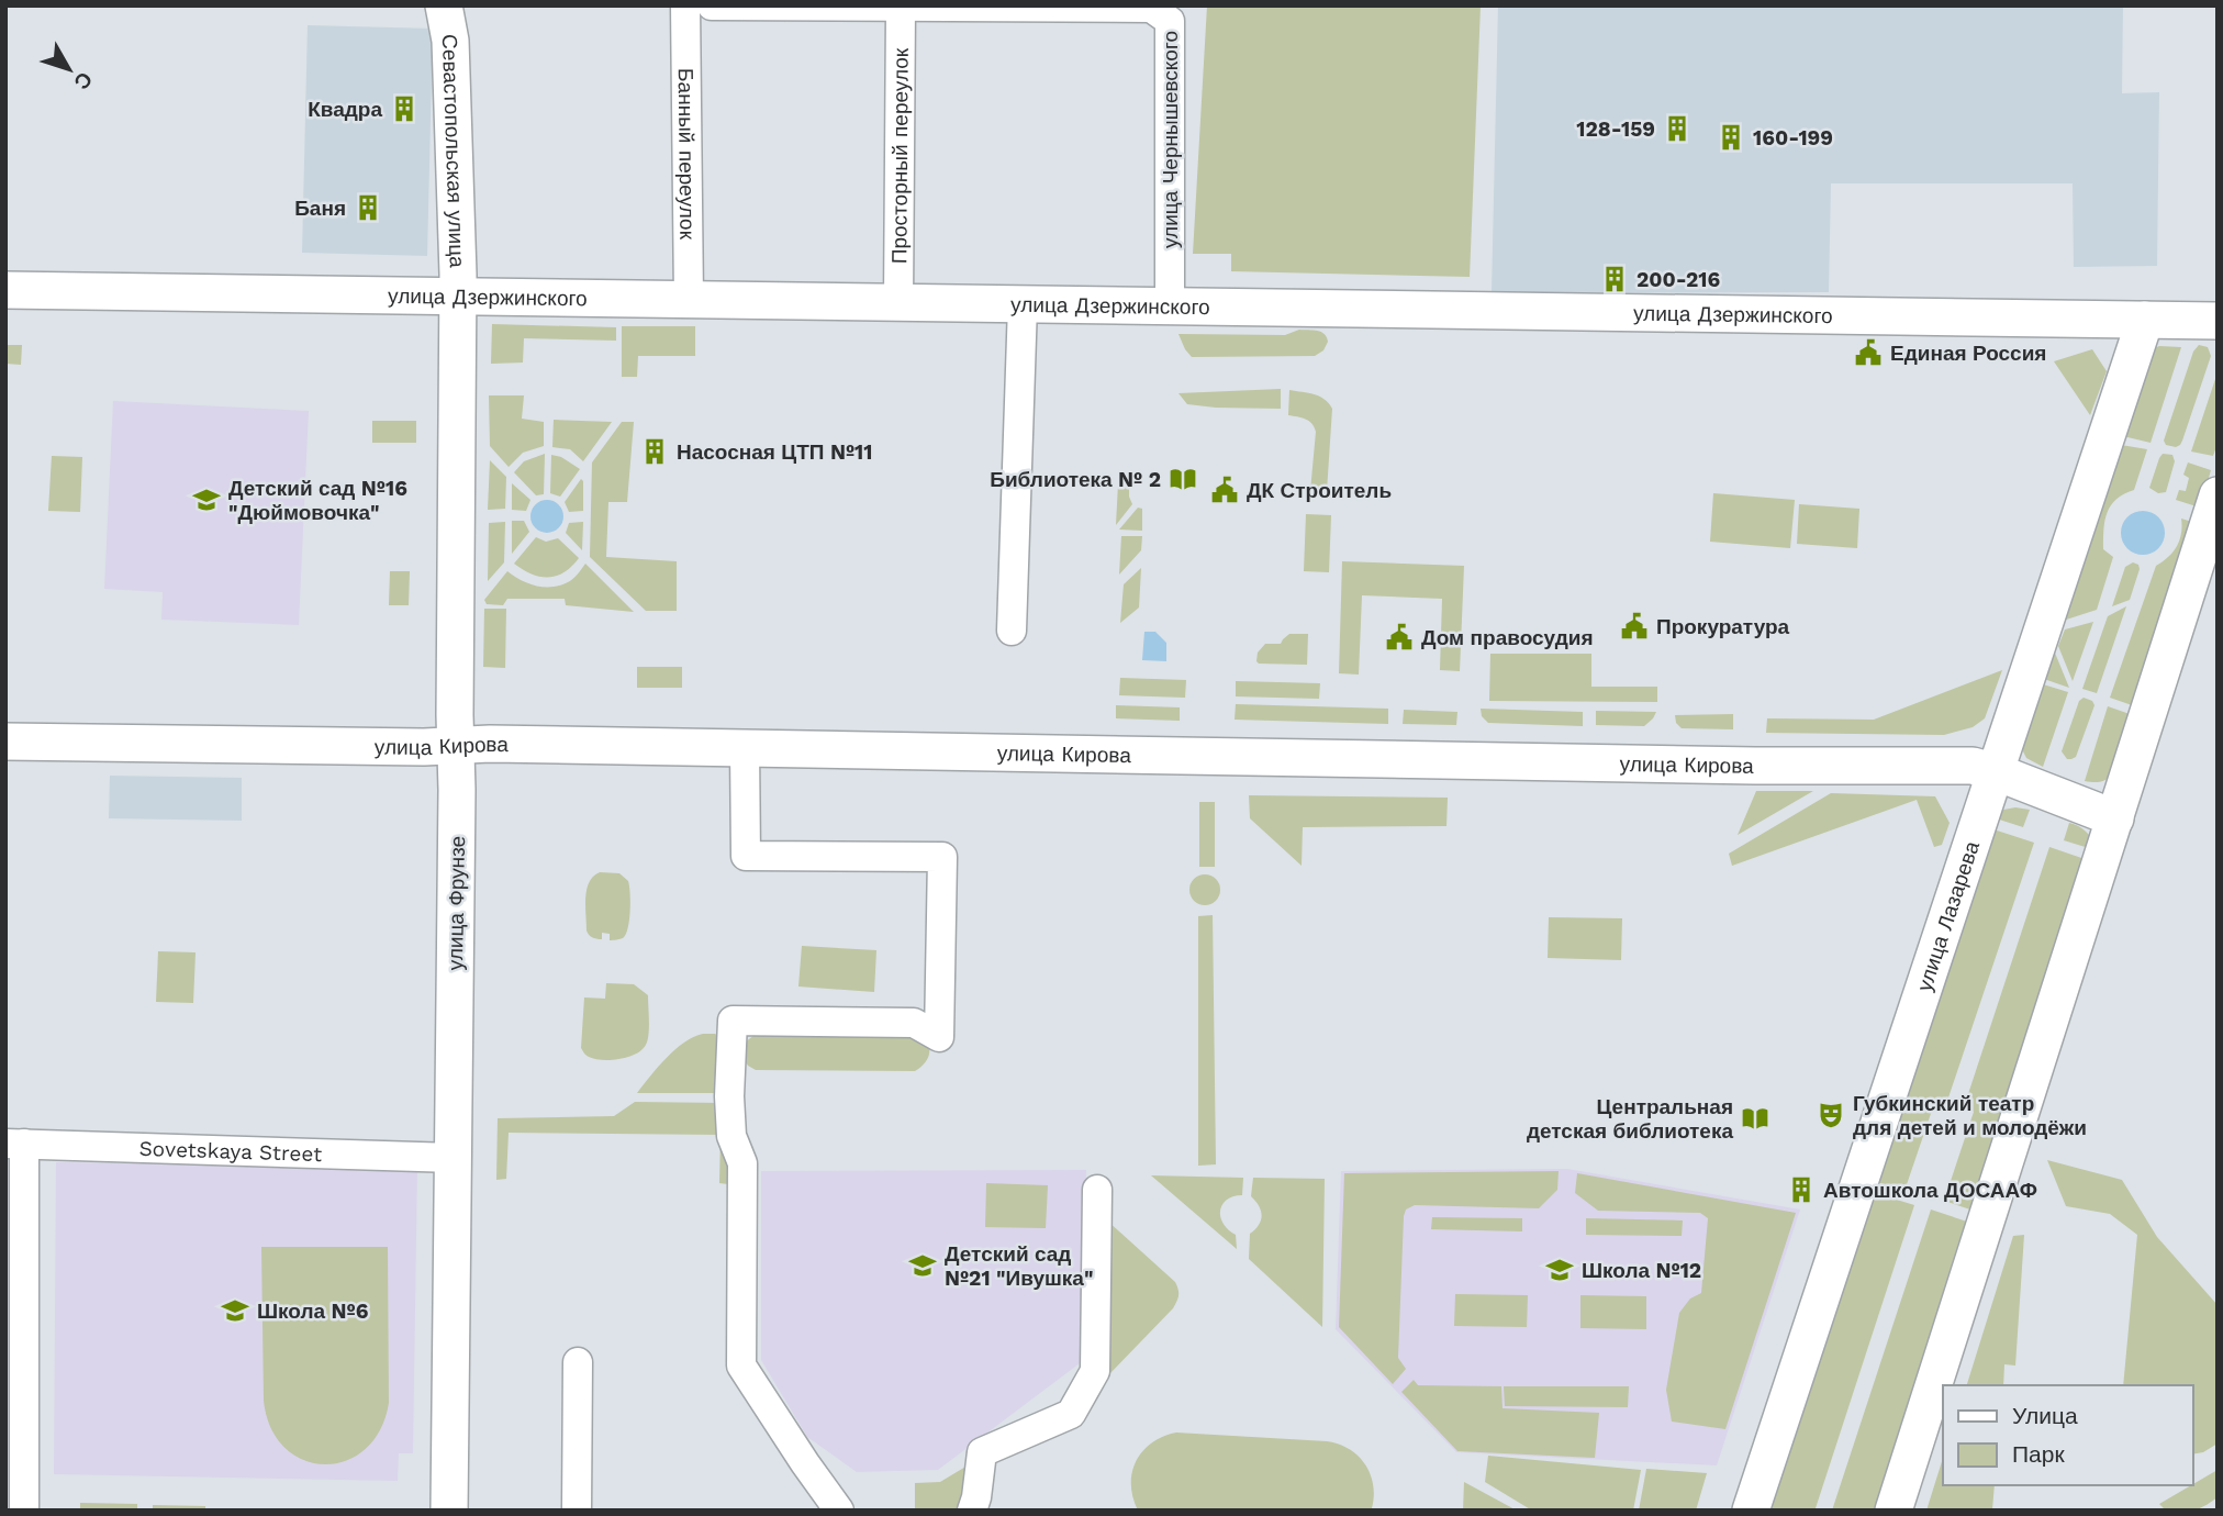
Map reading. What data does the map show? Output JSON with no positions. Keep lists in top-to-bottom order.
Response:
{
  "streets": {
    "main road": [
      "Севастопольская улица",
      "улица Дзержинского",
      "улица Кирова",
      "улица Фрунзе",
      "улица Лазарева"
    ],
    "street": [
      "улица Чернышевского",
      "Банный переулок",
      "Просторный переулок",
      "Sovetskaya Street"
    ]
  },
  "crossings": [
    ["улица Чернышевского", "Просторный переулок"],
    ["улица Чернышевского", "улица Дзержинского"],
    ["Севастопольская улица", "улица Дзержинского"],
    ["Севастопольская улица", "улица Фрунзе"],
    ["Банный переулок", "улица Дзержинского"],
    ["Просторный переулок", "улица Дзержинского"],
    ["улица Дзержинского", "улица Фрунзе"],
    ["улица Дзержинского", "улица Лазарева"],
    ["улица Кирова", "улица Фрунзе"],
    ["улица Кирова", "улица Лазарева"],
    ["улица Фрунзе", "Sovetskaya Street"]
  ],
  "places": {
    "building": [
      "Квадра",
      "128-159",
      "160-199",
      "Баня",
      "200-216",
      "Насосная ЦТП №11",
      "Автошкола ДОСААФ"
    ],
    "public building": [
      "Единая Россия",
      "ДК Строитель",
      "Прокуратура",
      "Дом правосудия"
    ],
    "library": ["Библиотека № 2", "Центральная детская библиотека"],
    "school or university": [
      "Детский сад №16 \"Дюймовочка\"",
      "Детский сад №21 \"Ивушка\"",
      "Школа №12",
      "Школа №6"
    ],
    "theatre": ["Губкинский театр для детей и молодёжи"]
  },
  "legend": ["Улица", "Парк"],
  "north": "bottom right"
}
